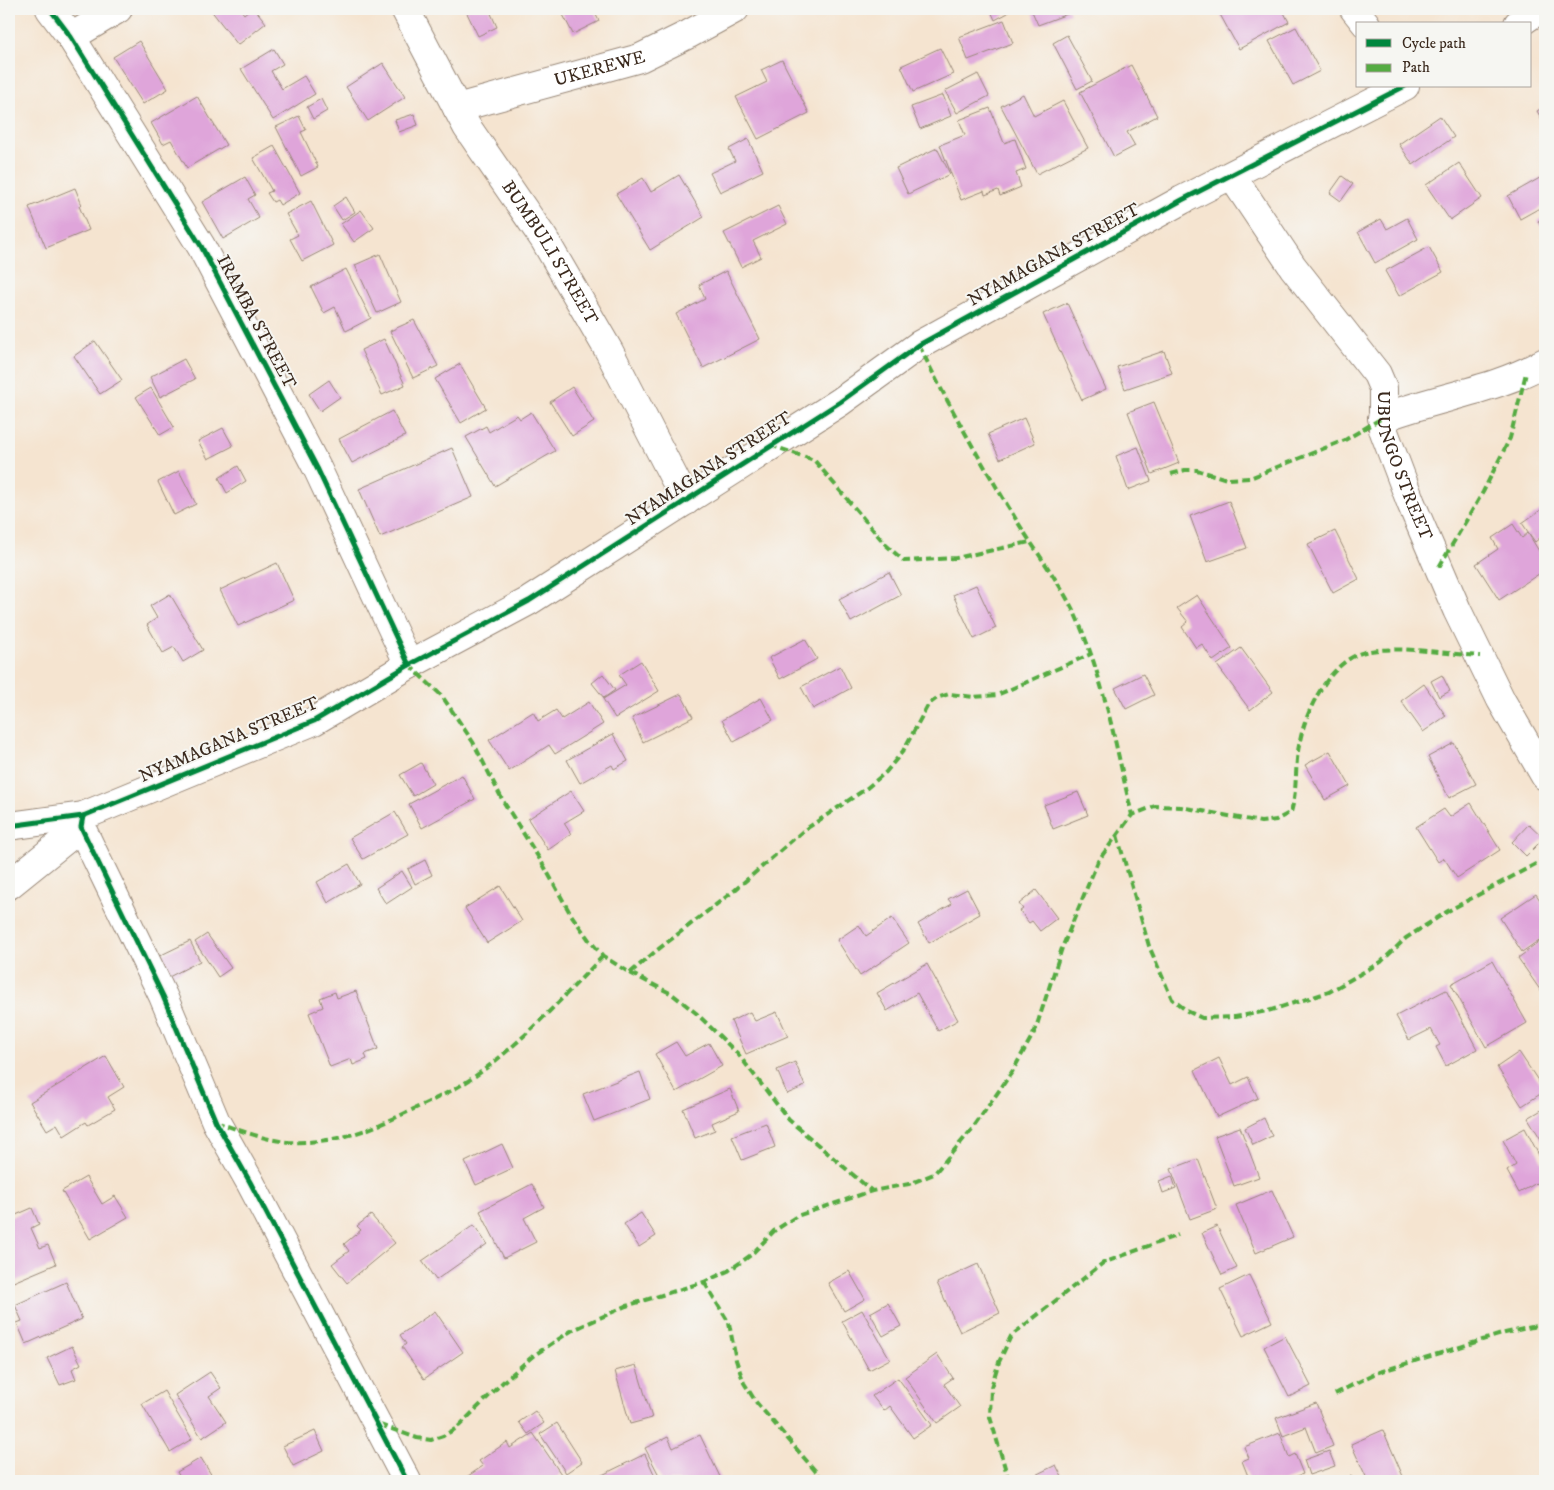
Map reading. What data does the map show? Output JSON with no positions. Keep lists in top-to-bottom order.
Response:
{
  "streets": {
    "street": [
      "UKEREWE",
      "BUMBULI STREET",
      "NYAMAGANA STREET",
      "IRAMBA STREET",
      "UBUNGO STREET"
    ]
  },
  "crossings": [
    ["UKEREWE", "BUMBULI STREET"],
    ["BUMBULI STREET", "NYAMAGANA STREET"],
    ["NYAMAGANA STREET", "IRAMBA STREET"],
    ["NYAMAGANA STREET", "UBUNGO STREET"]
  ],
  "legend": ["Cycle path", "Path"]
}
